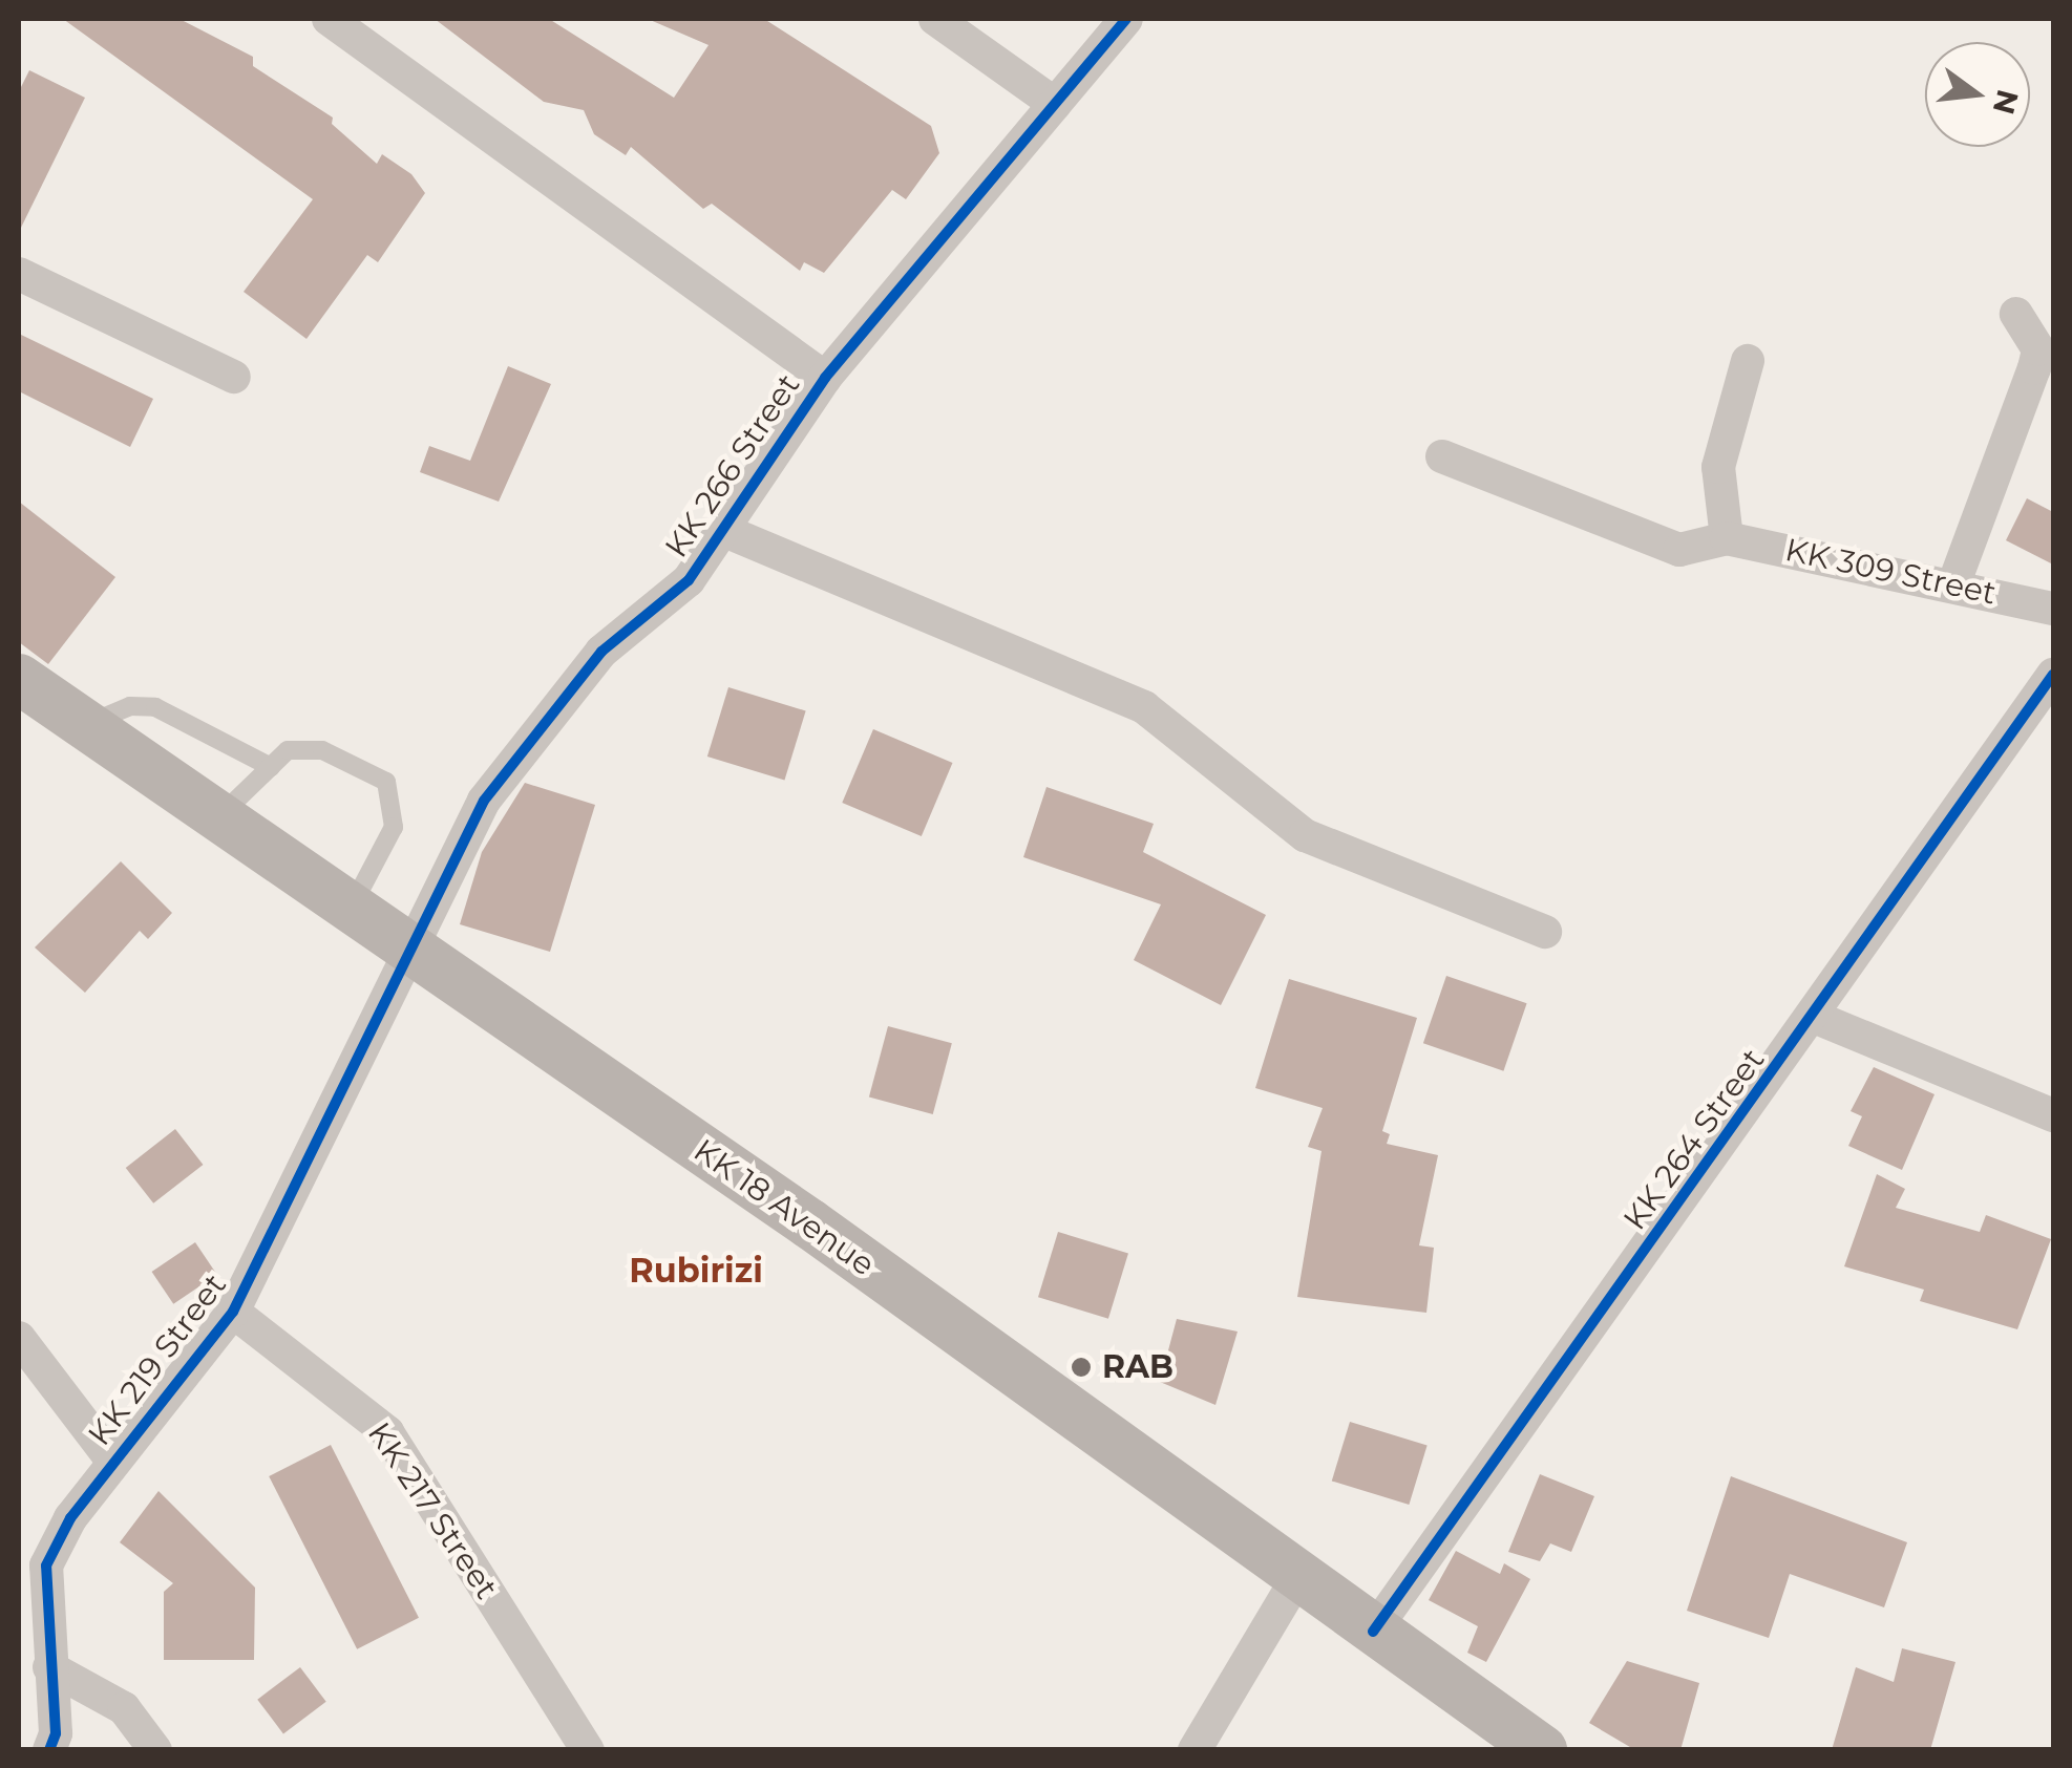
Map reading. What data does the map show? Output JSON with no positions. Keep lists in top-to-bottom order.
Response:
{
  "streets": {
    "main road": ["KK 18 Avenue"],
    "street": [
      "KK 266 Street",
      "KK 309 Street",
      "KK 264 Street",
      "KK 219 Street",
      "KK 217 Street"
    ]
  },
  "crossings": [
    ["KK 266 Street", "KK 18 Avenue"],
    ["KK 266 Street", "KK 219 Street"],
    ["KK 264 Street", "KK 18 Avenue"],
    ["KK 18 Avenue", "KK 219 Street"],
    ["KK 219 Street", "KK 217 Street"]
  ],
  "districts": ["Rubirizi"],
  "places": ["RAB"],
  "north": "right"
}
